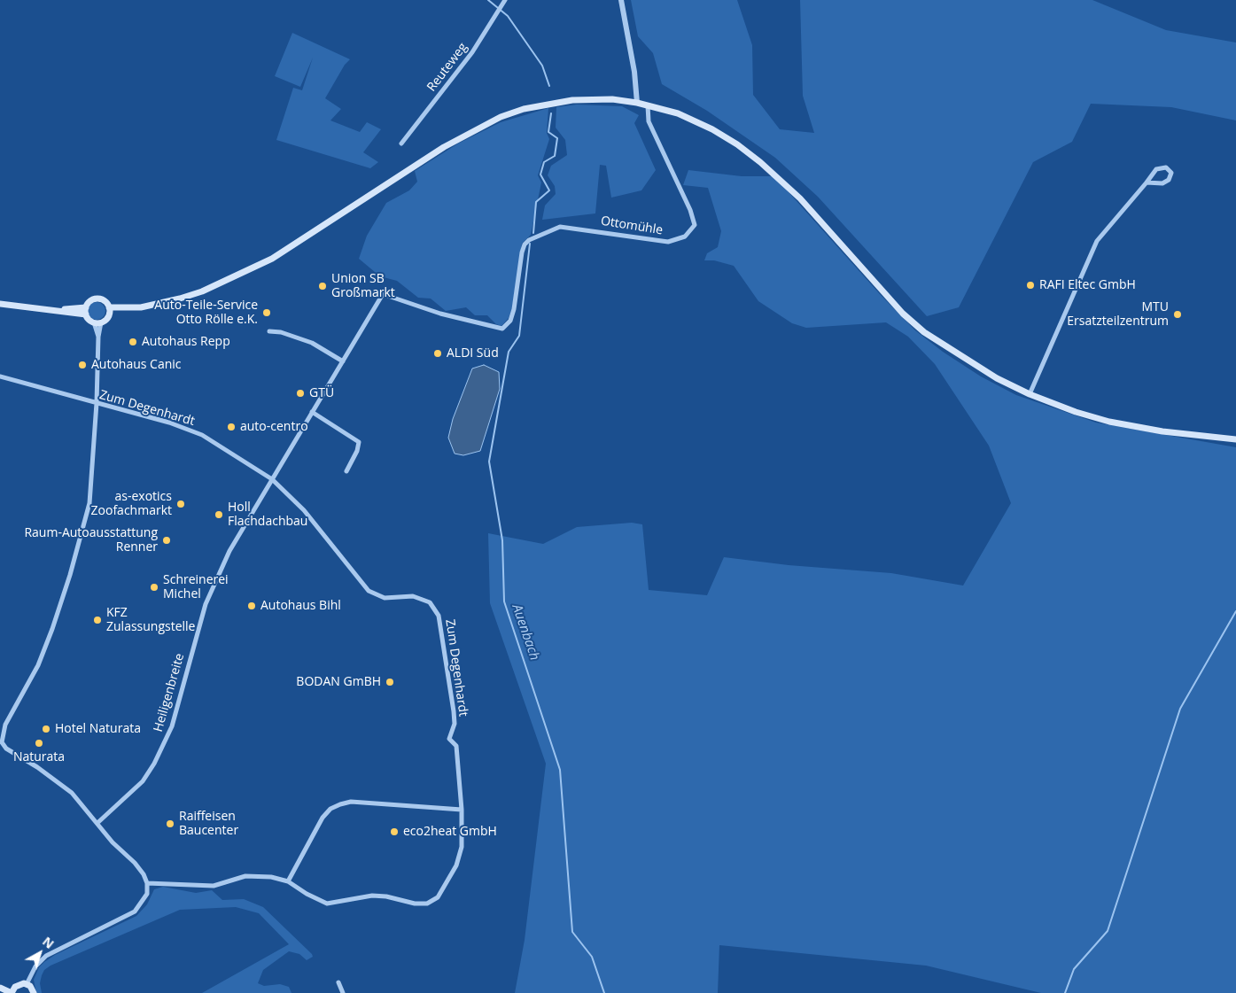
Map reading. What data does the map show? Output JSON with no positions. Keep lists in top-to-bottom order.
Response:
{
  "streets": {
    "street": [
      "Reuteweg",
      "Ottomühle",
      "Zum Degenhardt",
      "Heiligenbreite"
    ]
  },
  "crossings": [
    ["Ottomühle", "Heiligenbreite"],
    ["Zum Degenhardt", "Heiligenbreite"]
  ],
  "water": ["Auenbach"],
  "places": [
    "RAFI Eltec GmbH",
    "Union SB Großmarkt",
    "Auto-Teile-Service Otto Rölle e.K.",
    "MTU Ersatzteilzentrum",
    "Autohaus Repp",
    "ALDI Süd",
    "Autohaus Canic",
    "GTÜ",
    "auto-centro",
    "as-exotics Zoofachmarkt",
    "Holl Flachdachbau",
    "Raum-Autoausstattung Renner",
    "Schreinerei Michel",
    "Autohaus Bihl",
    "KFZ Zulassungstelle",
    "BODAN GmBH",
    "Hotel Naturata",
    "Naturata",
    "Raiffeisen Baucenter",
    "eco2heat GmbH"
  ],
  "north": "top right"
}
